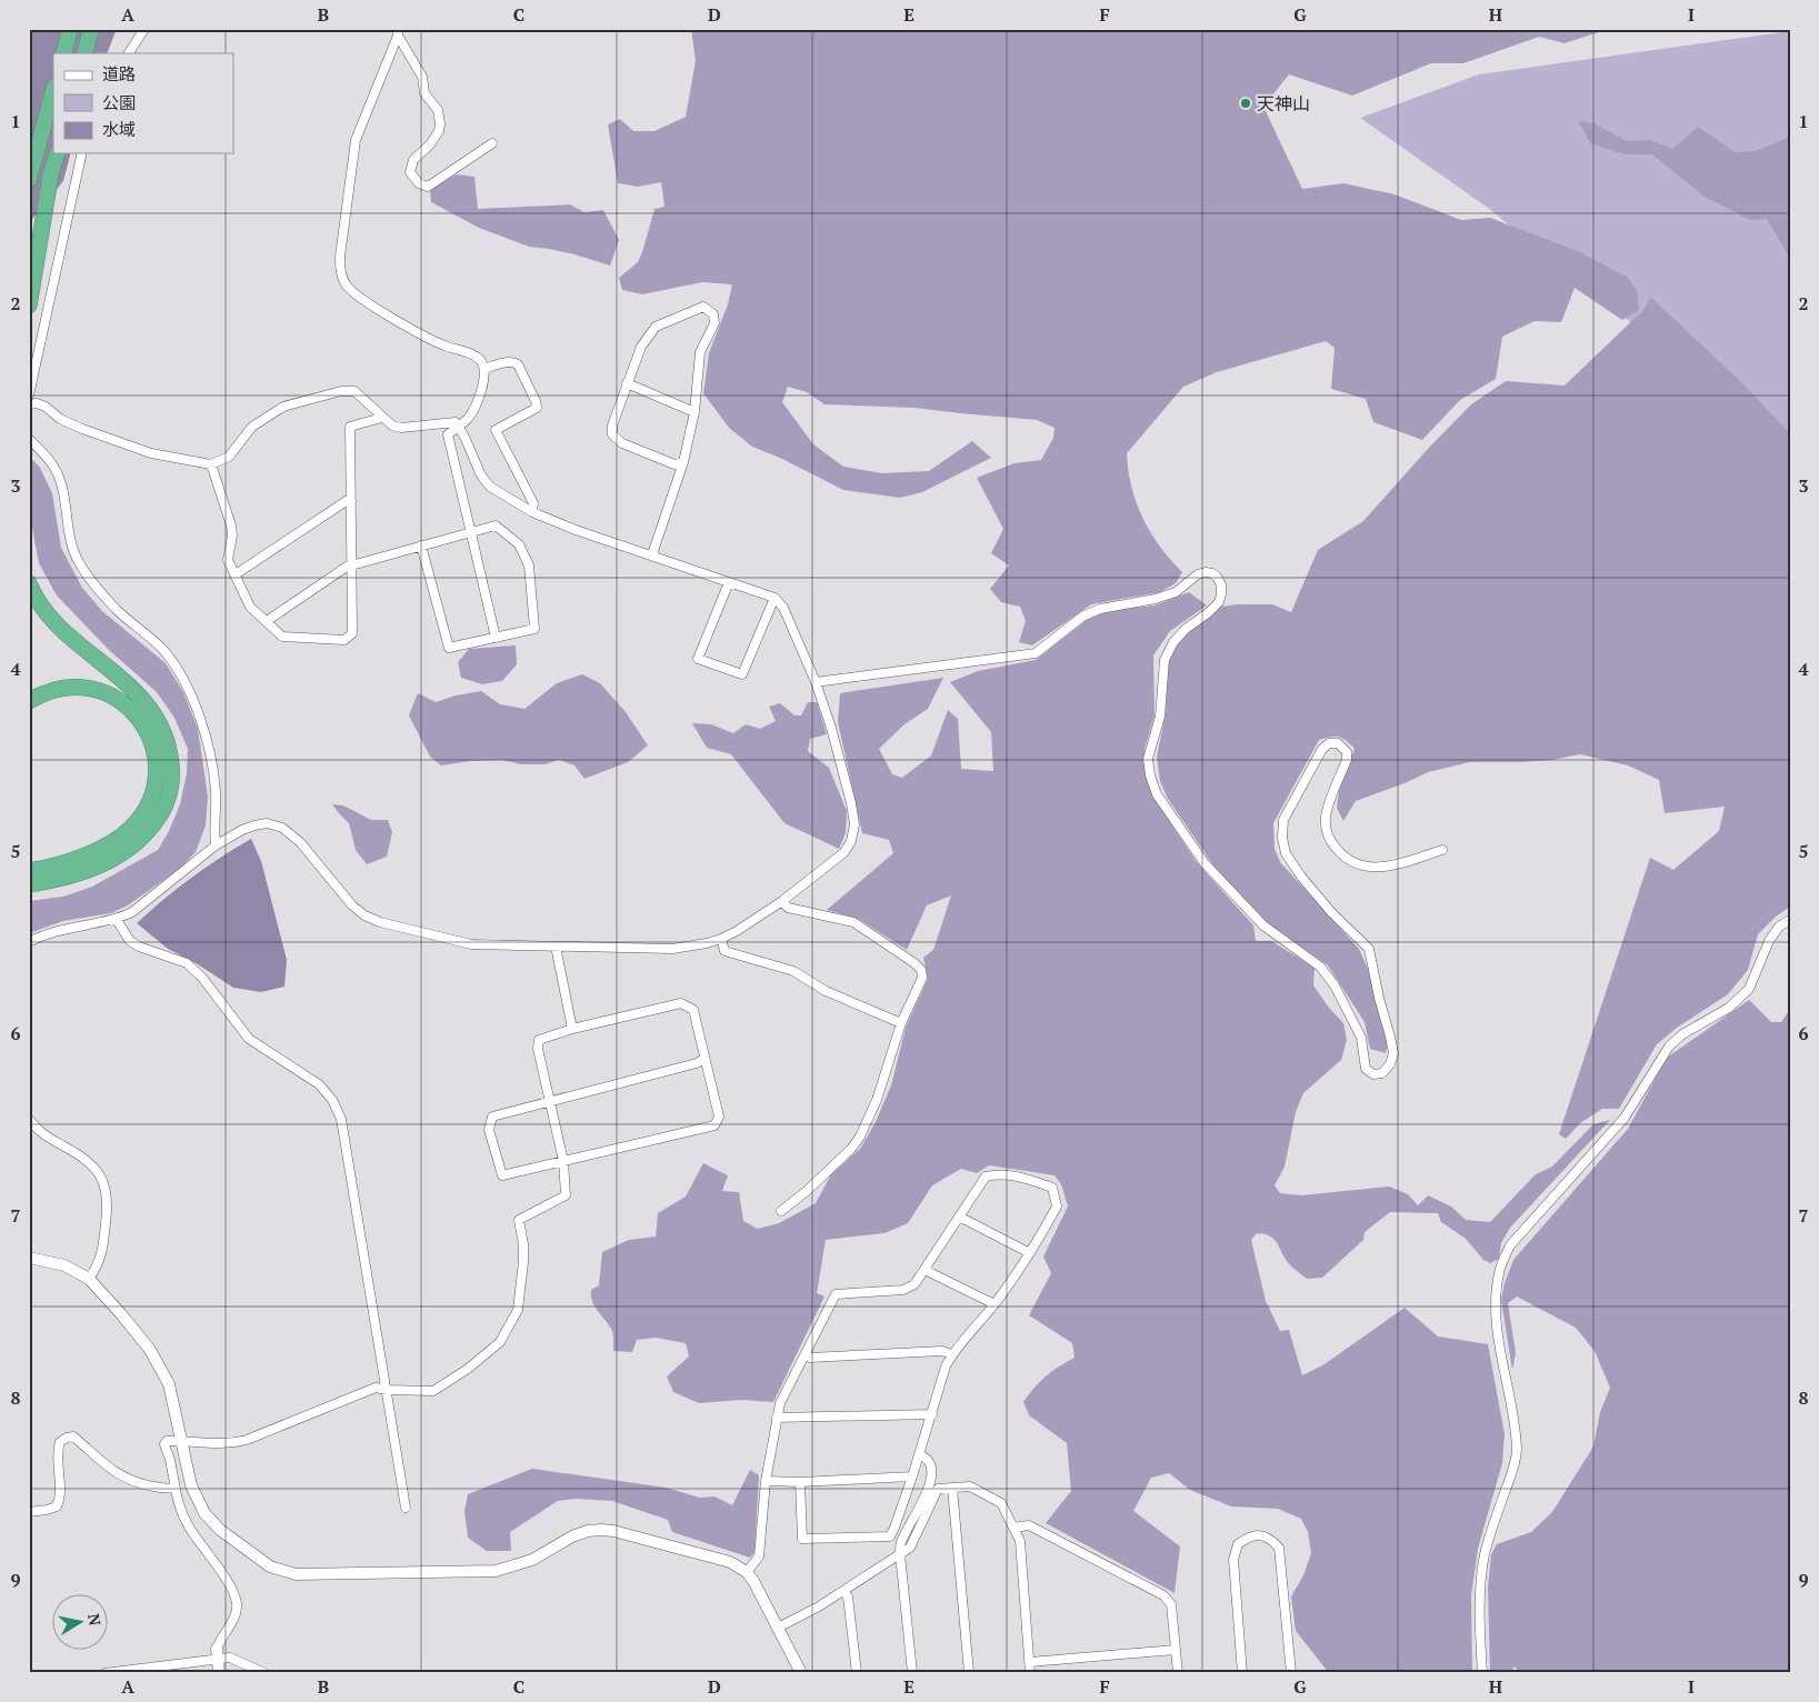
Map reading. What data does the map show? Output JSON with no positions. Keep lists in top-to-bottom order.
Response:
{
  "places": ["天神山"],
  "legend": ["道路", "公園", "水域"],
  "north": "right",
  "grid": {
    "columns": [
      "A",
      "B",
      "C",
      "D",
      "E",
      "F",
      "G",
      "H",
      "I"
    ],
    "rows": [
      "1",
      "2",
      "3",
      "4",
      "5",
      "6",
      "7",
      "8",
      "9"
    ]
  }
}
